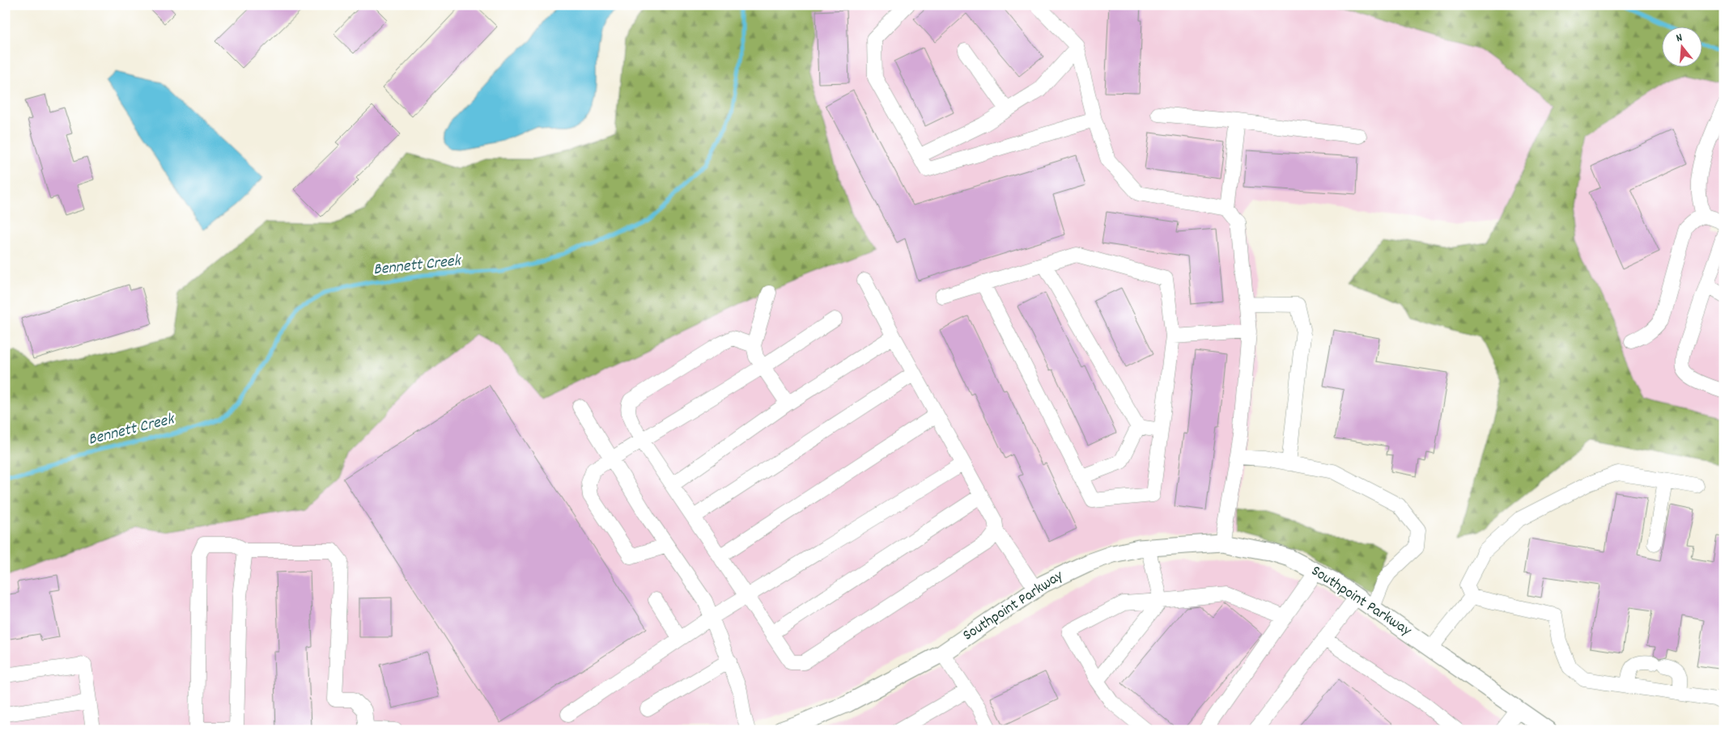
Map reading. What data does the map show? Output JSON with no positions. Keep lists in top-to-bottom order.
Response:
{
  "streets": {
    "main road": ["Southpoint Parkway"]
  },
  "water": ["Bennett Creek"],
  "north": "top"
}
